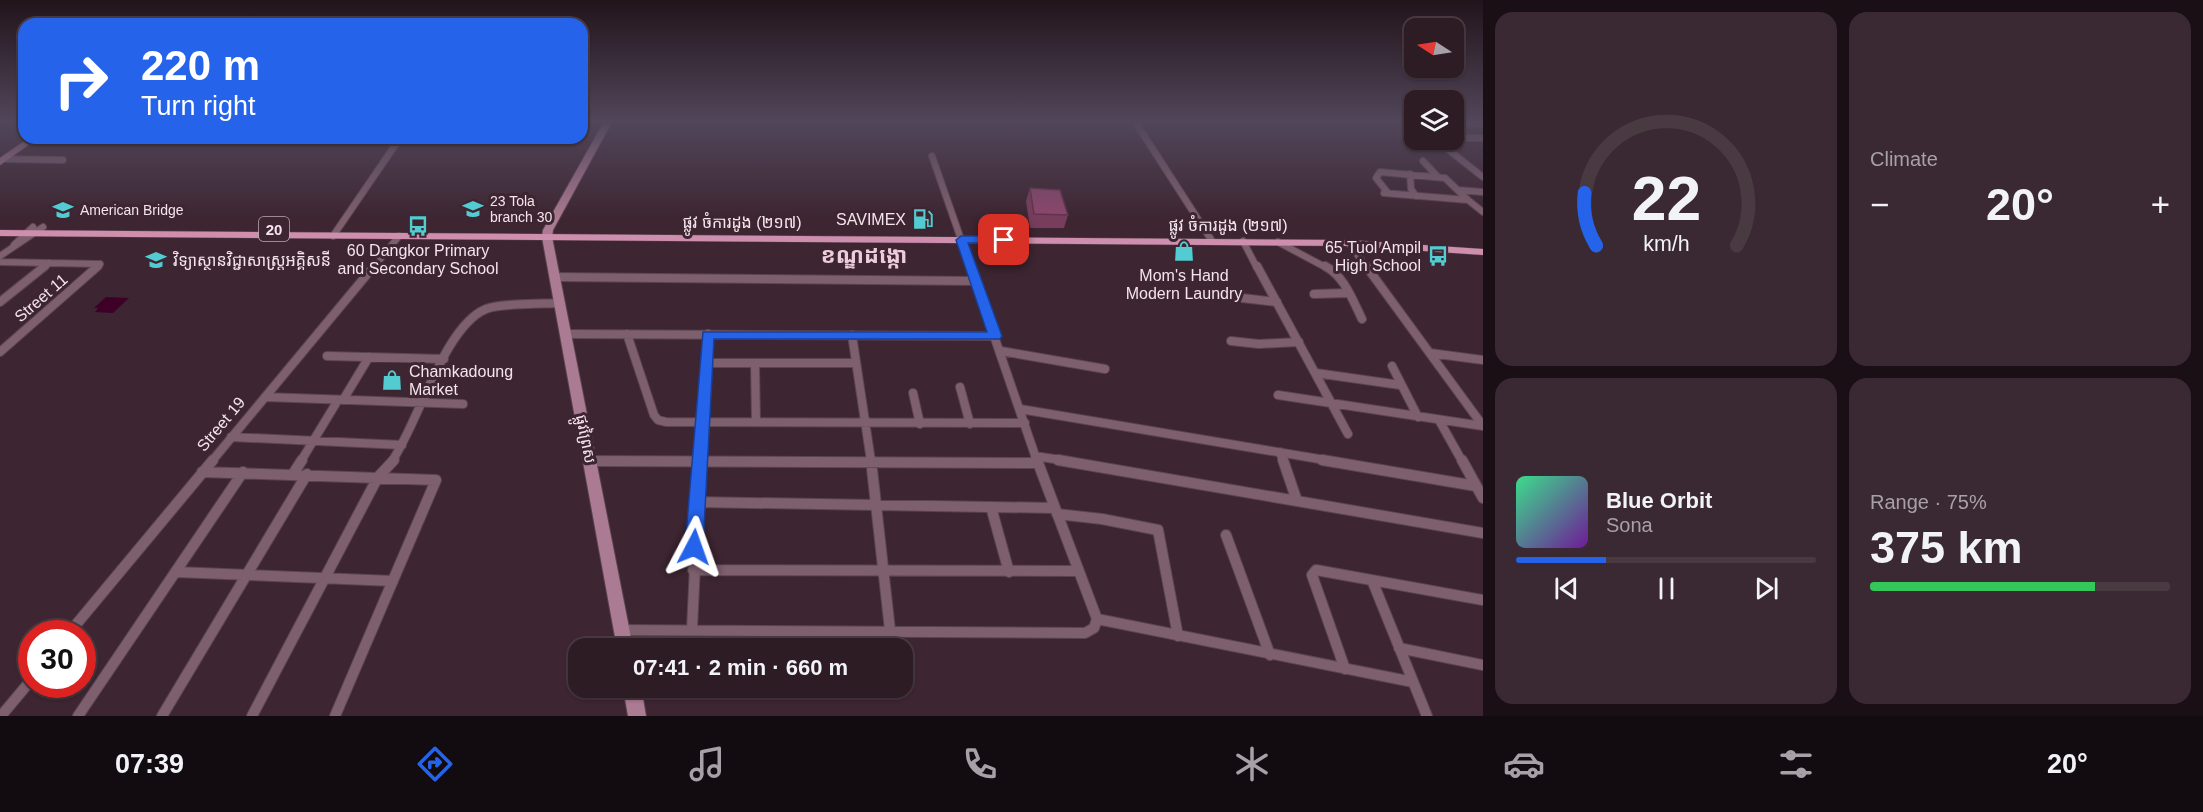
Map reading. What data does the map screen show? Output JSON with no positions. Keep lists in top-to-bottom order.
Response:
{
  "streets": {
    "main road": ["ផ្លូវ ចំការដូង (២១៧)", "20", "ផ្លូវព្រៃស"],
    "street": ["Street 11", "Street 19"]
  },
  "crossings": [
    ["ផ្លូវ ចំការដូង (២១៧)", "Street 19"],
    ["ផ្លូវ ចំការដូង (២១៧)", "ផ្លូវព្រៃស"]
  ],
  "districts": ["ខណ្ឌដង្កោ"],
  "places": {
    "school or university": ["23 Tola branch 30", "American Bridge", "វិទ្យាស្ថានវិជ្ជាសាស្រ្តអគ្គិសនី"],
    "fuel station": ["SAVIMEX"],
    "bus stop": ["60 Dangkor Primary and Secondary School", "65 Tuol Ampil High School"],
    "shop": ["Mom's Hand Modern Laundry", "Chamkadoung Market"]
  },
  "north": "left",
  "page": {
    "tile": [
      "Climate",
      ["Range · 75%", "375 km"]
    ],
    "turn": ["220 m", "Turn right"],
    "heat": ["−", "20°", "+"],
    "song": ["Blue Orbit", "Sona"],
    "limit": "30",
    "trip": "07:41 · 2 min · 660 m",
    "tabs": ["07:39", "20°"],
    "gauge": ["22", "km/h"]
  }
}
